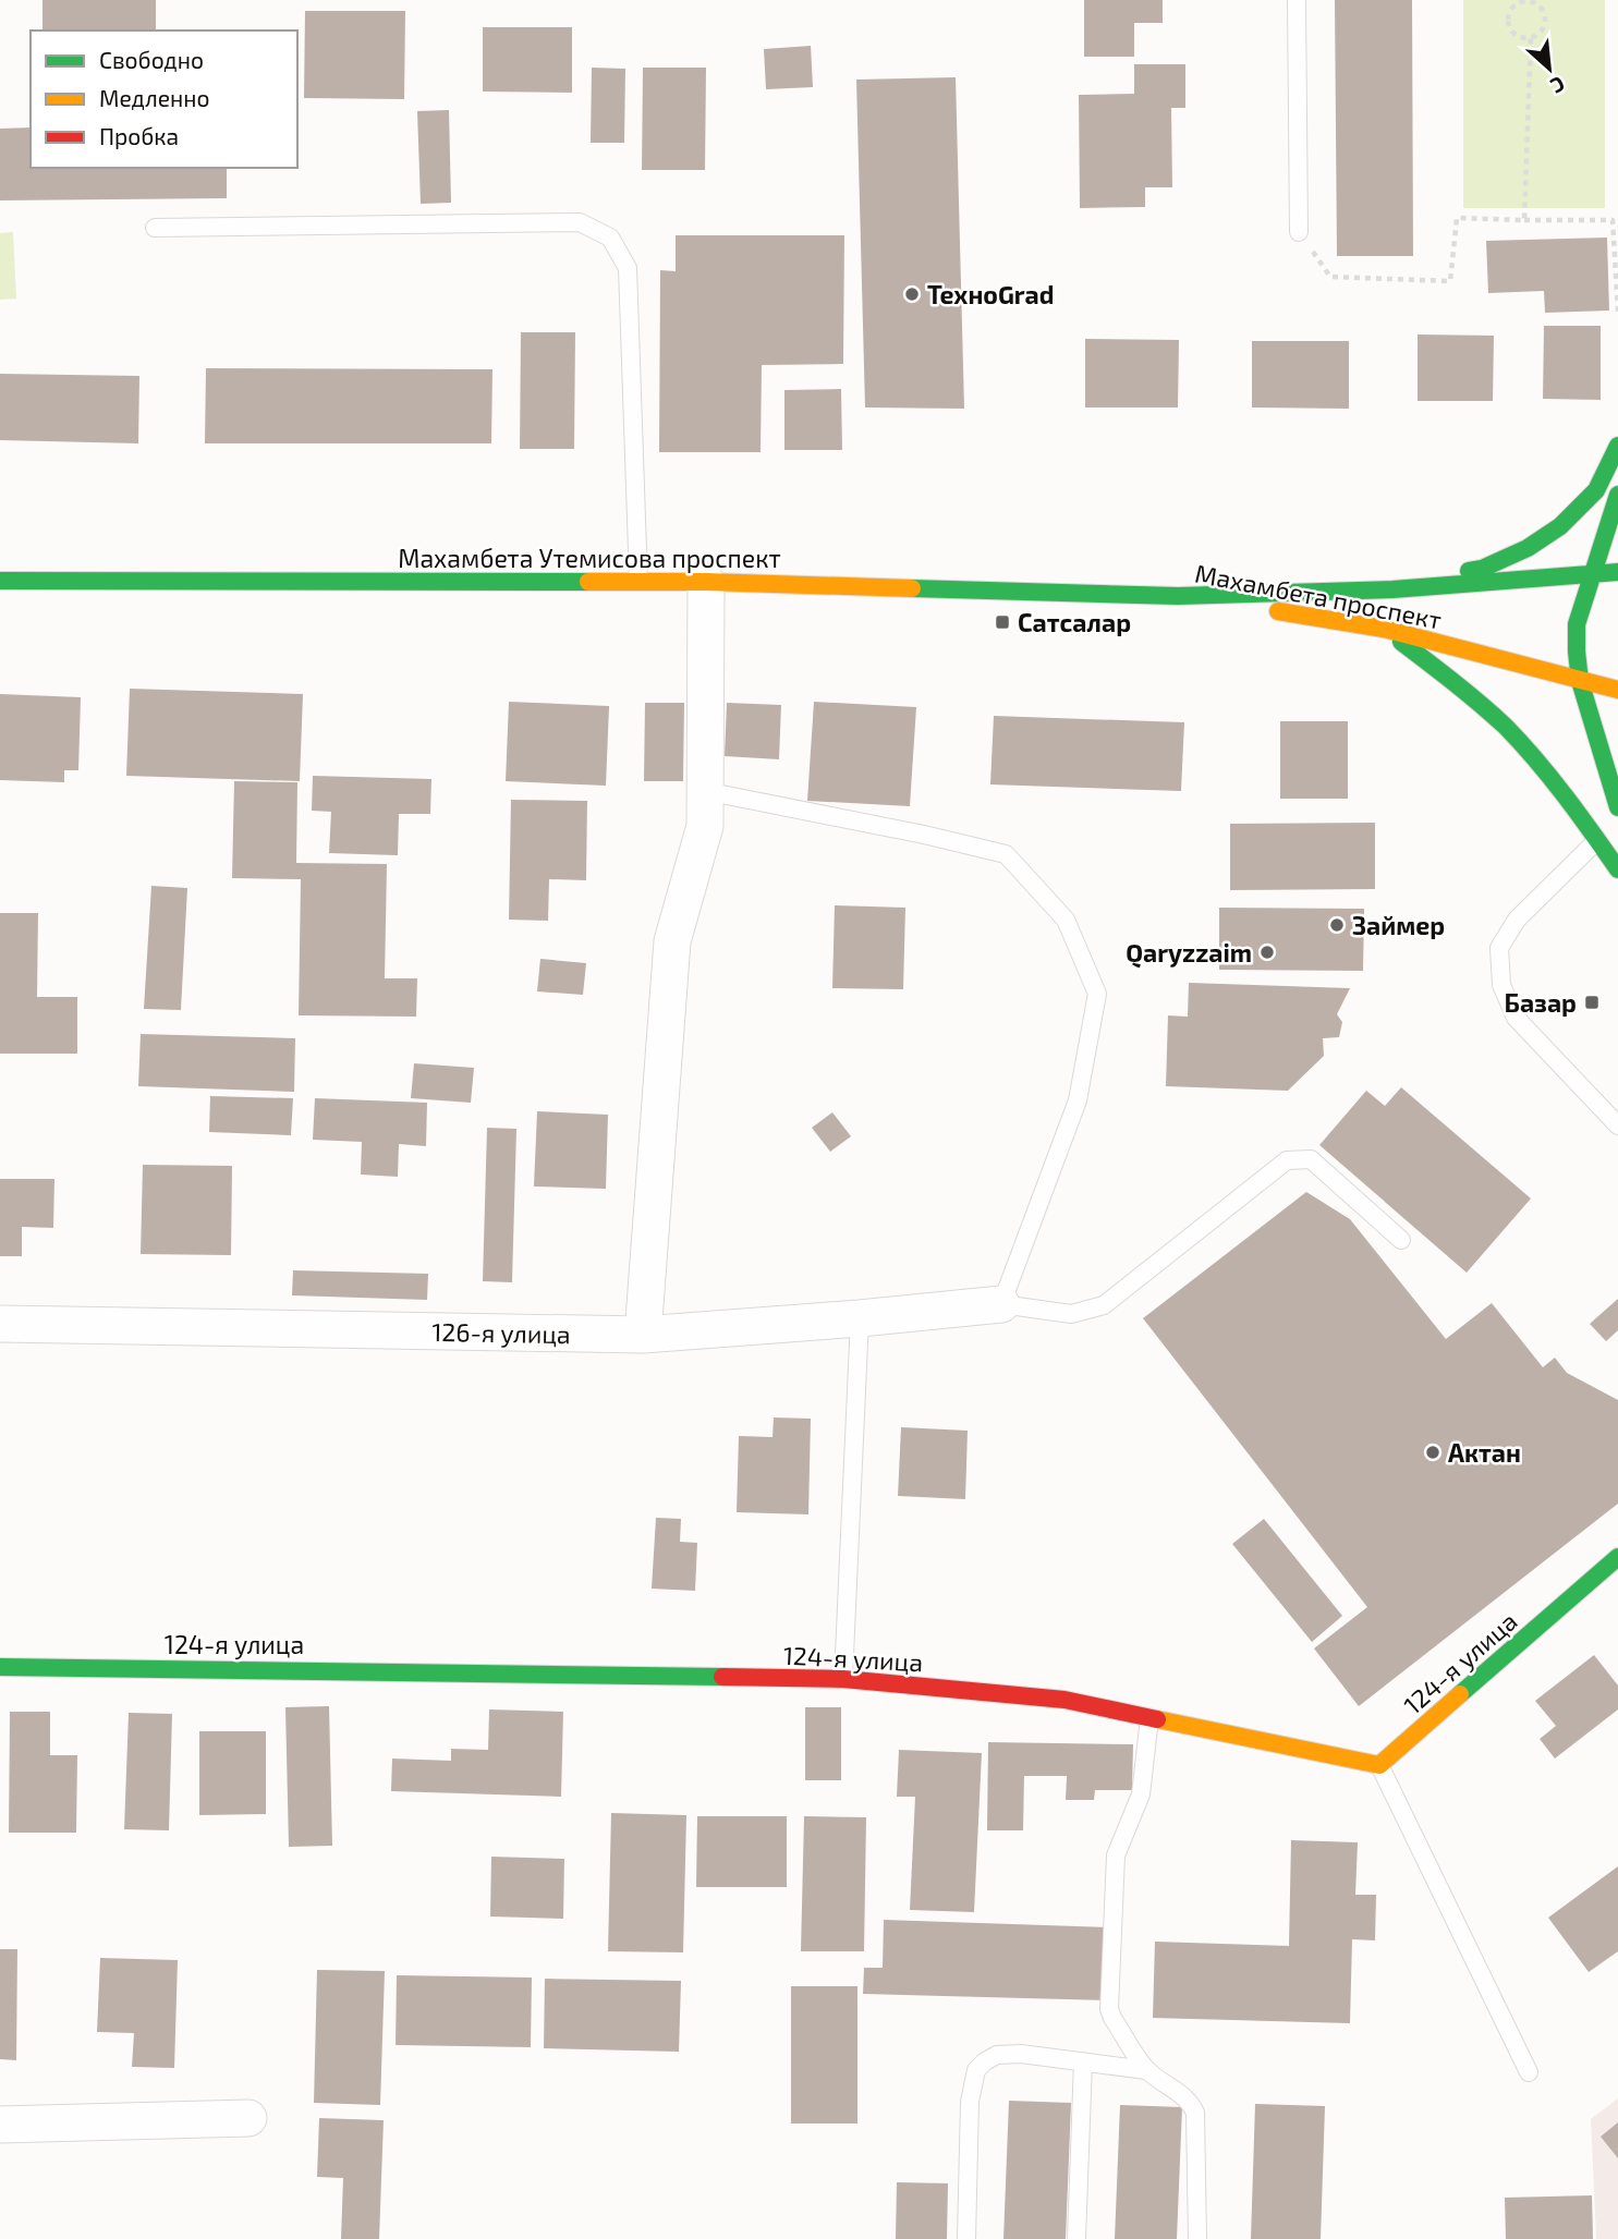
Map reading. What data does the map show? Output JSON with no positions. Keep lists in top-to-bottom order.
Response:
{
  "streets": {
    "street": [
      "Махамбета Утемисова проспект",
      "Махамбета проспект",
      "126-я улица",
      "124-я улица"
    ]
  },
  "crossings": [
    ["Махамбета Утемисова проспект", "Махамбета проспект"]
  ],
  "places": {
    "other": [
      "ТехноGrad",
      "Займер",
      "Qaryzzaim",
      "Актан"
    ],
    "transit": ["Сатсалар", "Базар"]
  },
  "legend": ["Свободно", "Медленно", "Пробка"],
  "north": "bottom right"
}
